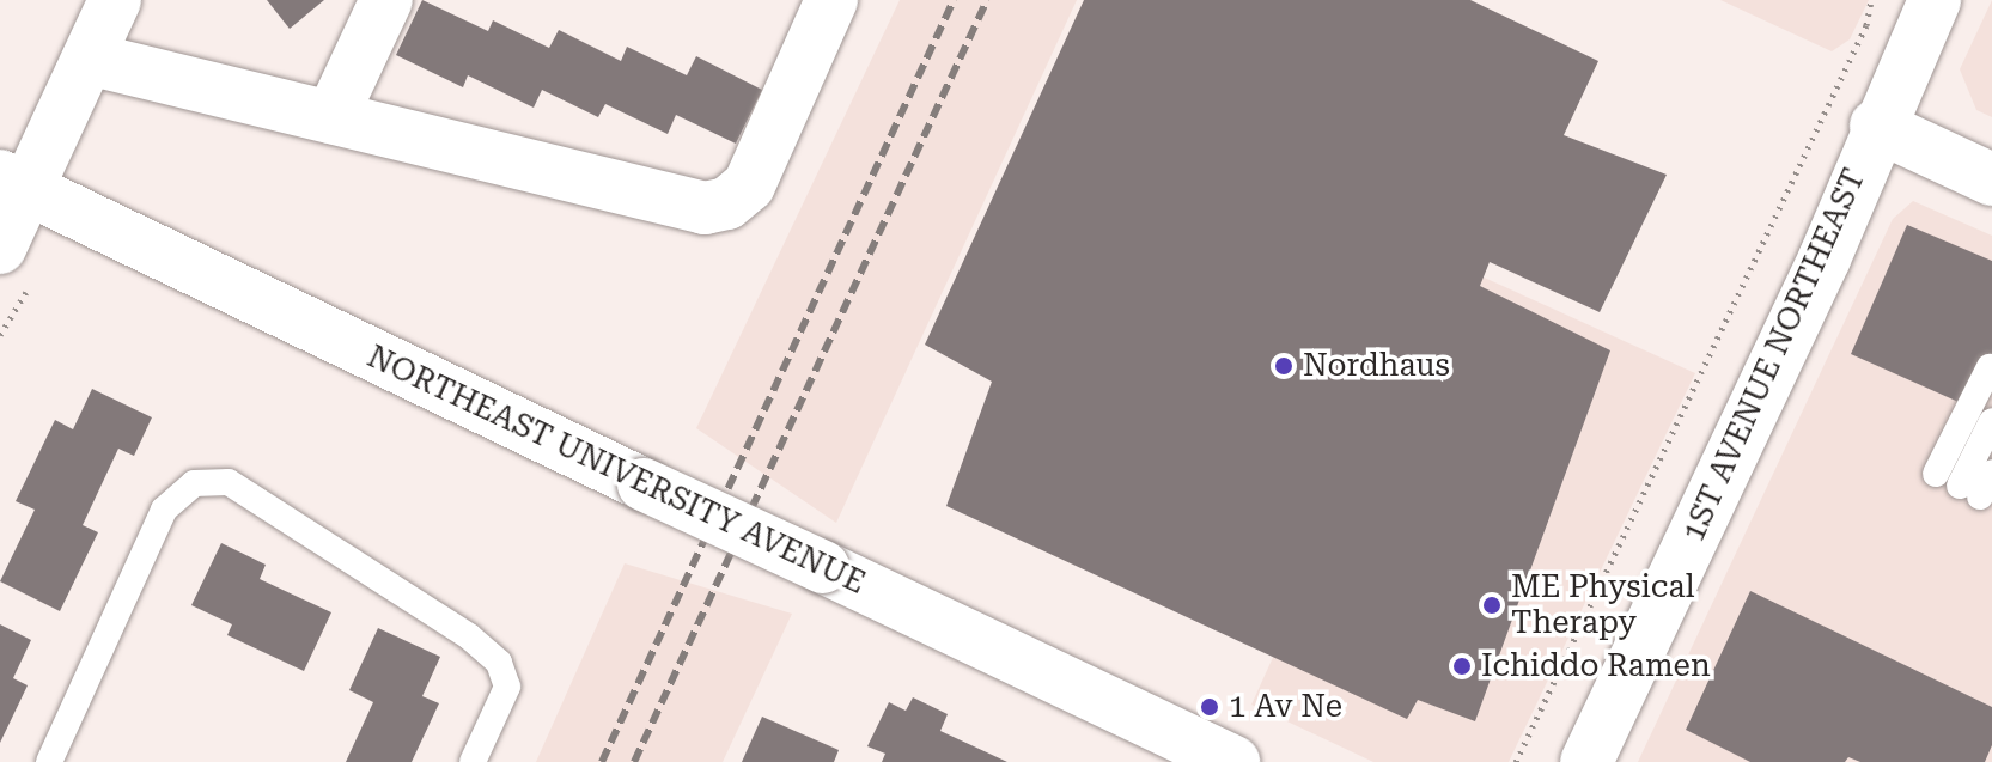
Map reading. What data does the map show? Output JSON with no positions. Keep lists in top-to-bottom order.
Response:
{
  "streets": {
    "main road": ["1ST AVENUE NORTHEAST", "NORTHEAST UNIVERSITY AVENUE"]
  },
  "places": [
    "Nordhaus",
    "ME Physical Therapy",
    "Ichiddo Ramen",
    "1 Av Ne"
  ]
}
